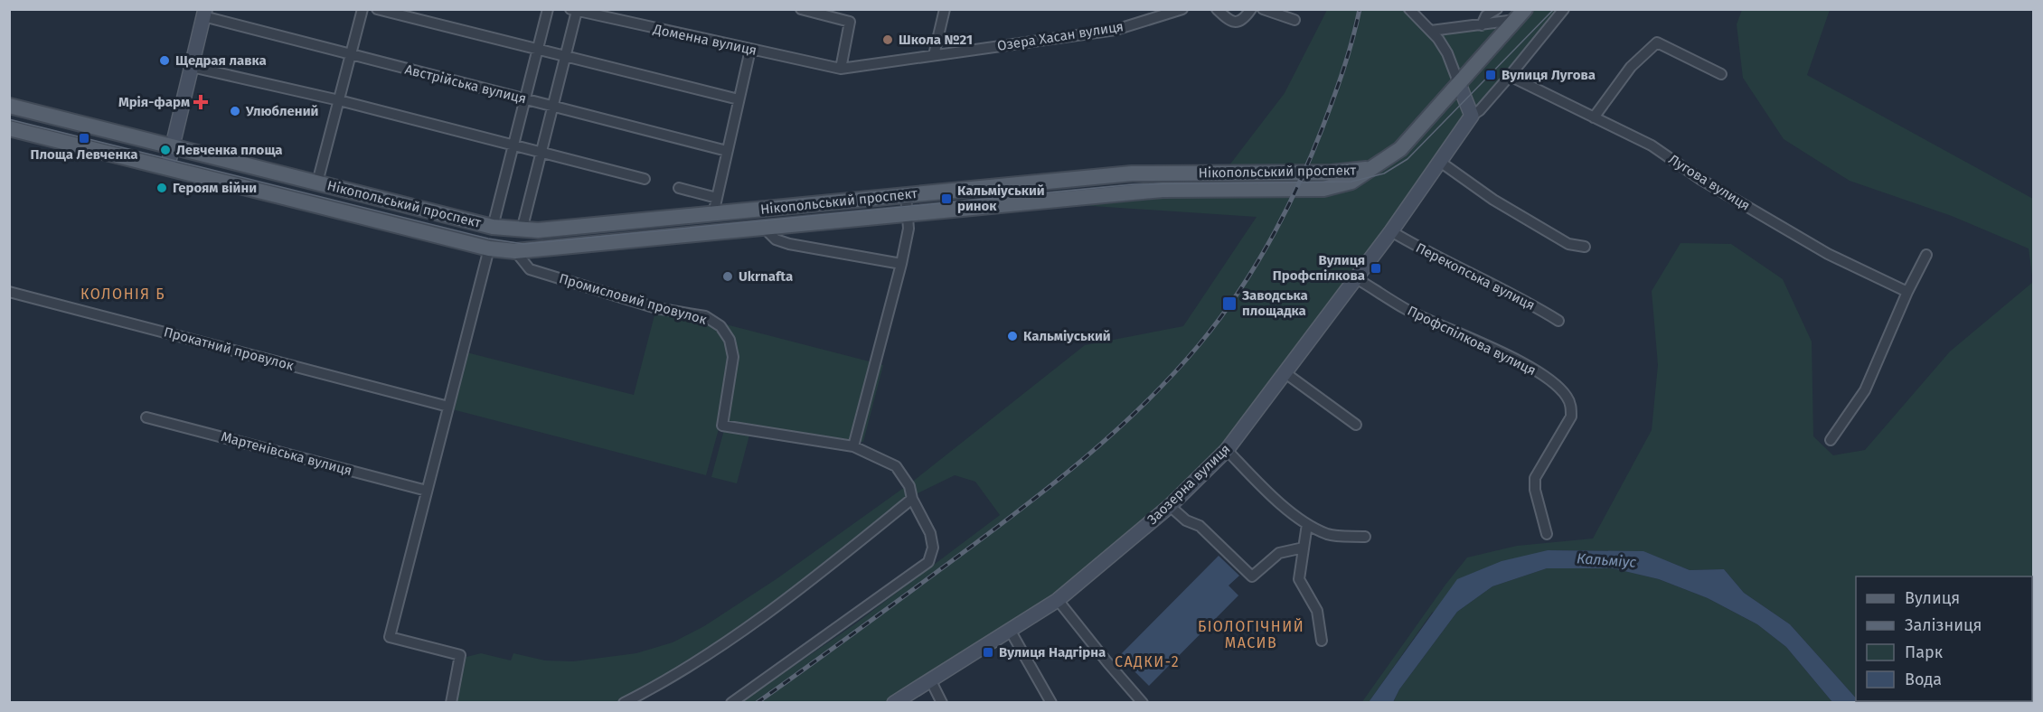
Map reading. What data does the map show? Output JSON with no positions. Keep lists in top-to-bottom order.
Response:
{
  "streets": {
    "main road": ["Нікопольський проспект"],
    "street": [
      "Озера Хасан вулиця",
      "Доменна вулиця",
      "Австрійська вулиця",
      "Лугова вулиця",
      "Перекопська вулиця",
      "Промисловий провулок",
      "Профспілкова вулиця",
      "Прокатний провулок",
      "Мартенівська вулиця",
      "Заозерна вулиця"
    ]
  },
  "crossings": [
    ["Озера Хасан вулиця", "Доменна вулиця"],
    ["Нікопольський проспект", "Промисловий провулок"],
    ["Лугова вулиця", "Заозерна вулиця"],
    ["Перекопська вулиця", "Заозерна вулиця"],
    ["Профспілкова вулиця", "Заозерна вулиця"]
  ],
  "districts": ["КОЛОНІЯ Б", "БІОЛОГІЧНИЙ МАСИВ", "САДКИ-2"],
  "water": ["Кальміус"],
  "places": {
    "other": [
      "Школа №21",
      "Щедрая лавка",
      "Улюблений",
      "Левченка площа",
      "Героям війни",
      "Ukrnafta",
      "Кальміуський"
    ],
    "transit": [
      "Вулиця Лугова",
      "Площа Левченка",
      "Кальміуський ринок",
      "Вулиця Профспілкова",
      "Заводська площадка",
      "Вулиця Надгірна"
    ],
    "health": ["Мрія-фарм"]
  },
  "legend": [
    "Вулиця",
    "Залізниця",
    "Парк",
    "Вода"
  ]
}
